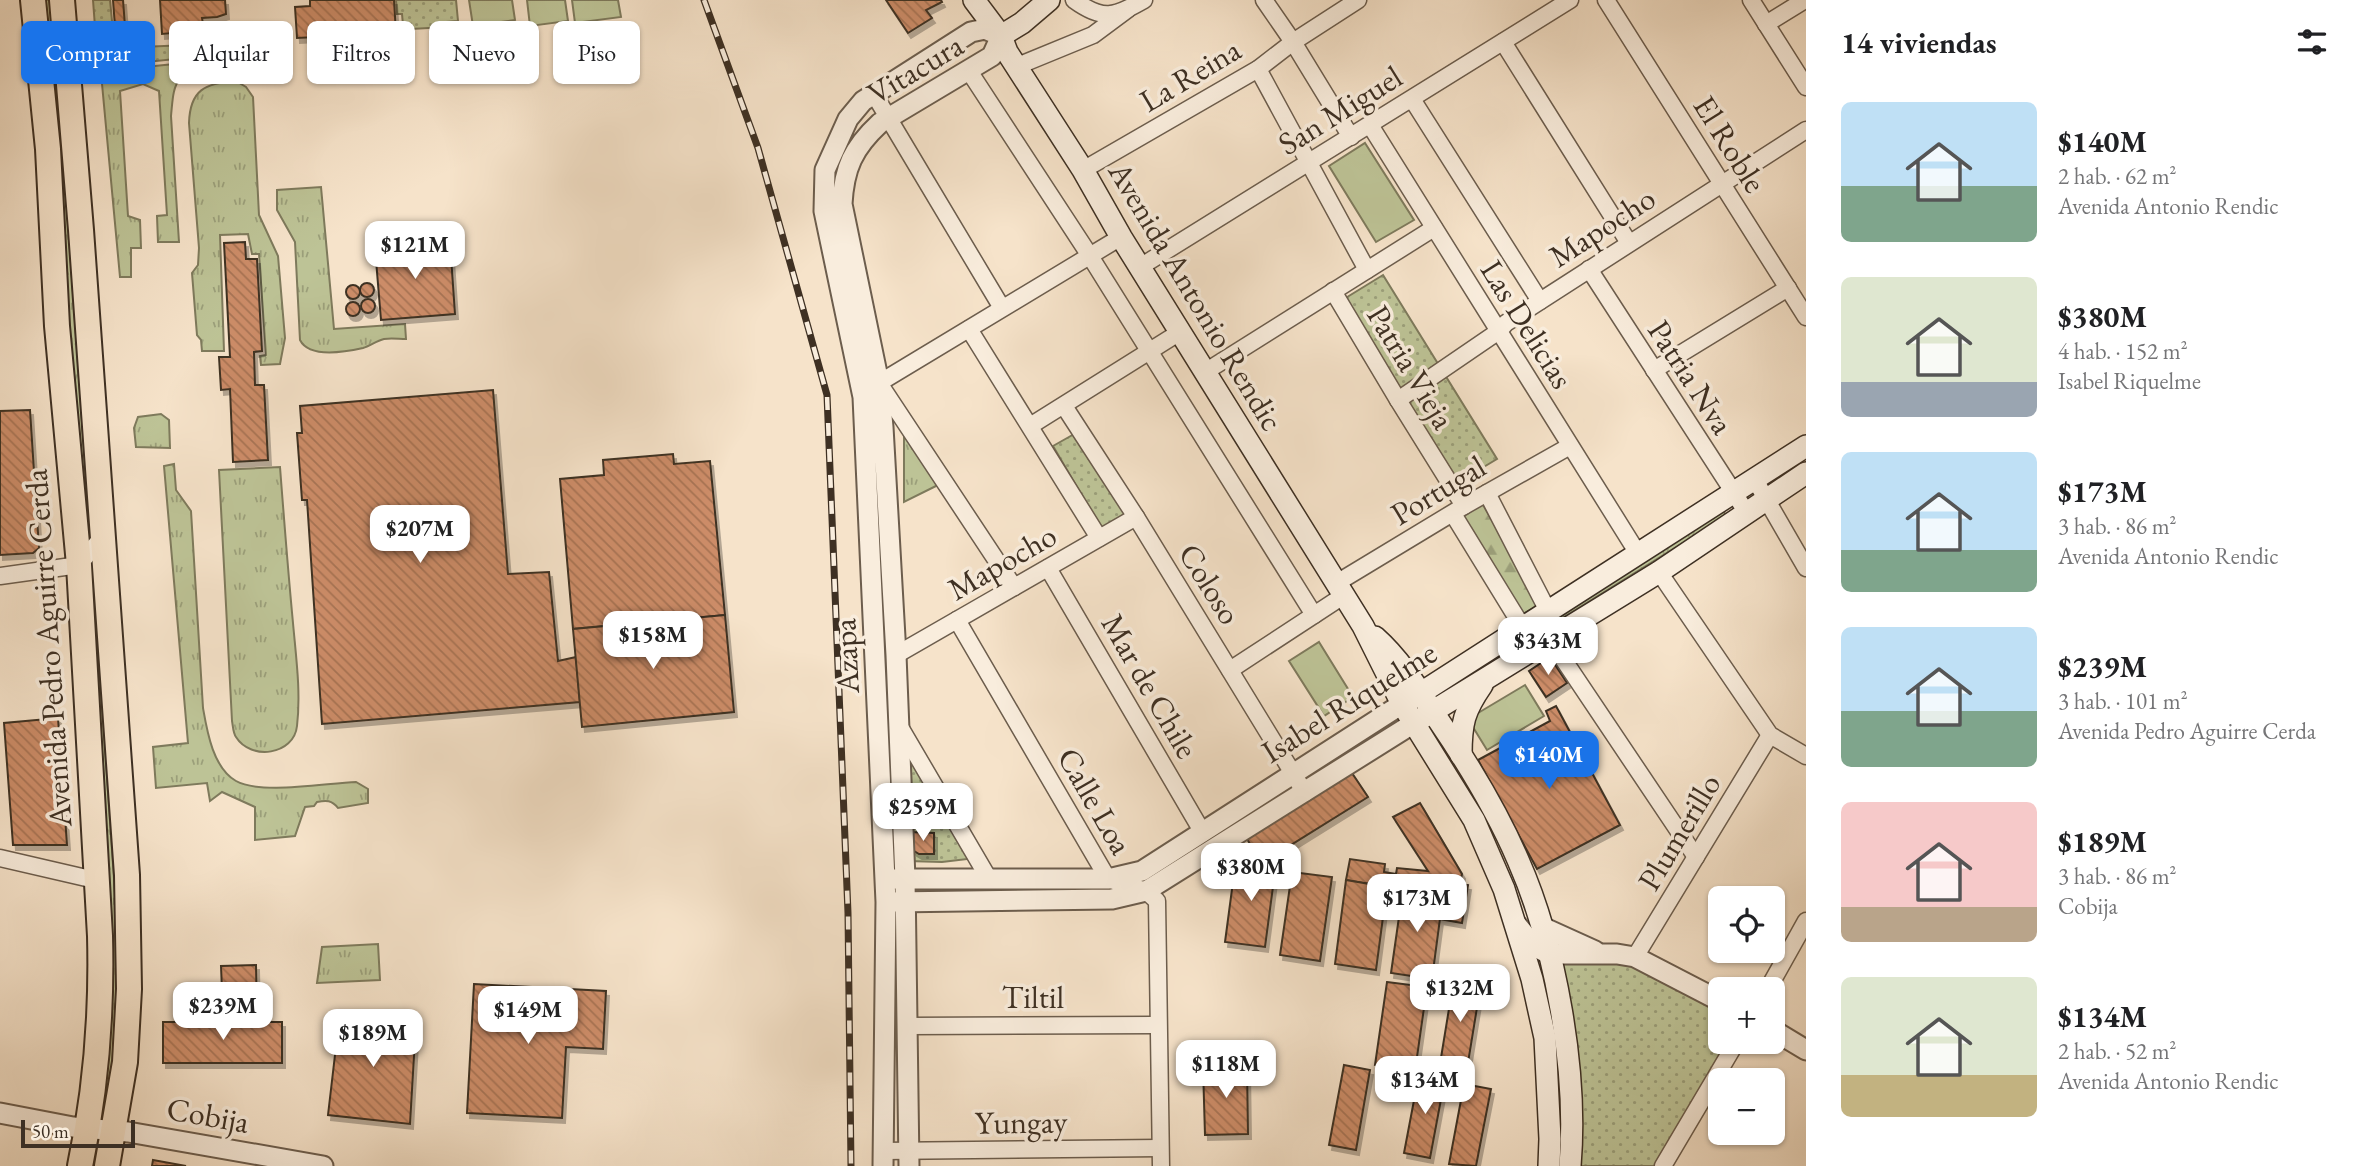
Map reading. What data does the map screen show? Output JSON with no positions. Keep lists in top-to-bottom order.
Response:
{
  "streets": {
    "main road": ["Avenida Antonio Rendic", "Avenida Pedro Aguirre Cerda", "Isabel Riquelme"],
    "street": [
      "Vitacura",
      "La Reina",
      "San Miguel",
      "El Roble",
      "Mapocho",
      "Las Delicias",
      "Patria Vieja",
      "Patria Nva",
      "Portugal",
      "Coloso",
      "Azapa",
      "Mar de Chile",
      "Calle Loa",
      "Plumerillo",
      "Tiltil",
      "Cobija",
      "Yungay"
    ]
  },
  "crossings": [
    ["Vitacura", "Avenida Antonio Rendic"],
    ["Vitacura", "Azapa"],
    ["La Reina", "Avenida Antonio Rendic"],
    ["San Miguel", "Avenida Antonio Rendic"],
    ["San Miguel", "Las Delicias"],
    ["El Roble", "Mapocho"],
    ["Mapocho", "Las Delicias"],
    ["Mapocho", "Patria Vieja"],
    ["Mapocho", "Patria Nva"],
    ["Mapocho", "Coloso"],
    ["Mapocho", "Azapa"],
    ["Mapocho", "Mar de Chile"],
    ["Mapocho", "Calle Loa"],
    ["Avenida Antonio Rendic", "Portugal"],
    ["Avenida Antonio Rendic", "Isabel Riquelme"],
    ["Las Delicias", "Portugal"],
    ["Las Delicias", "Isabel Riquelme"],
    ["Patria Vieja", "Portugal"],
    ["Patria Vieja", "Isabel Riquelme"],
    ["Patria Nva", "Isabel Riquelme"],
    ["Portugal", "Coloso"],
    ["Coloso", "Isabel Riquelme"],
    ["Avenida Pedro Aguirre Cerda", "Cobija"],
    ["Azapa", "Isabel Riquelme"],
    ["Azapa", "Tiltil"],
    ["Azapa", "Yungay"],
    ["Mar de Chile", "Isabel Riquelme"],
    ["Isabel Riquelme", "Calle Loa"],
    ["Calle Loa", "Tiltil"],
    ["Calle Loa", "Yungay"]
  ],
  "scale_bar": "50 m",
  "page": {
    "heading": "14 viviendas",
    "chip": [
      "Comprar",
      "Alquilar",
      "Filtros",
      "Nuevo",
      "Piso"
    ],
    "list": [
      {
        "name": "$140M",
        "note": "2 hab. · 62 m² · Avenida Antonio Rendic"
      },
      {
        "name": "$380M",
        "note": "4 hab. · 152 m² · Isabel Riquelme"
      },
      {
        "name": "$173M",
        "note": "3 hab. · 86 m² · Avenida Antonio Rendic"
      },
      {
        "name": "$239M",
        "note": "3 hab. · 101 m² · Avenida Pedro Aguirre Cerda"
      },
      {
        "name": "$189M",
        "note": "3 hab. · 86 m² · Cobija"
      },
      {
        "name": "$134M",
        "note": "2 hab. · 52 m² · Avenida Antonio Rendic"
      }
    ],
    "price": [
      "$121M",
      "$207M",
      "$158M",
      "$343M",
      "$140M",
      "$259M",
      "$380M",
      "$173M",
      "$132M",
      "$239M",
      "$149M",
      "$189M",
      "$118M",
      "$134M"
    ],
    "map_buttons": ["+", "−"],
    "scale": "50 m"
  }
}
